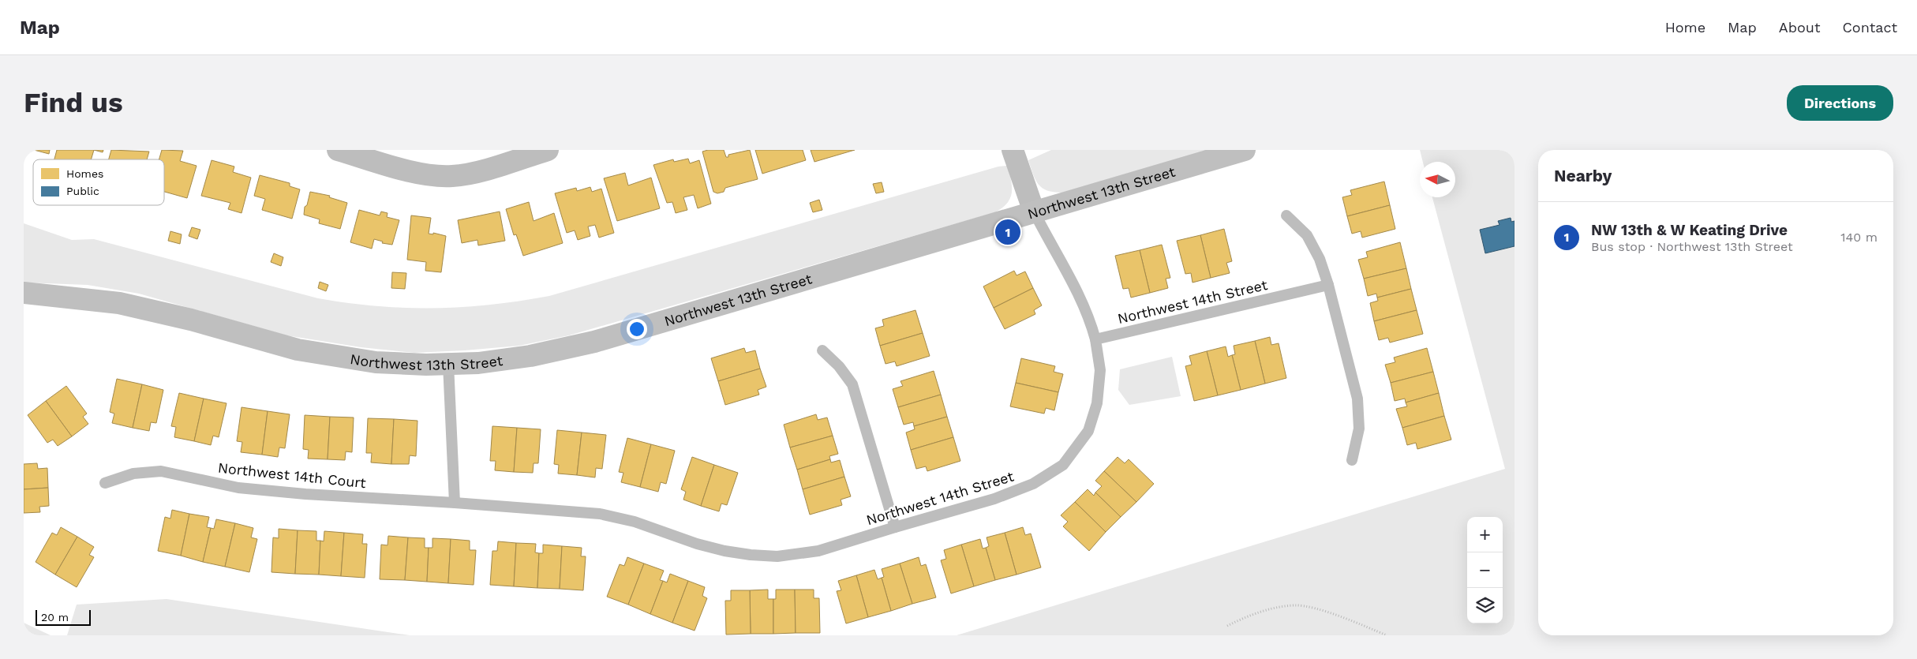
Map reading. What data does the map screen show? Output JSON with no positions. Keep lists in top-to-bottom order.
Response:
{
  "streets": {
    "main road": ["Northwest 13th Street"],
    "lane": ["Northwest 14th Street", "Northwest 14th Court"]
  },
  "crossings": [
    ["Northwest 14th Street", "Northwest 14th Court"]
  ],
  "legend": ["Homes", "Public"],
  "scale_bar": "20 m",
  "north": "left",
  "page": {
    "header": "Map",
    "nav": [
      "Home",
      "Map",
      "About",
      "Contact"
    ],
    "buttons": "Directions",
    "title": "Find us",
    "heading": "Nearby",
    "list": [
      {
        "mark": "1",
        "name": "NW 13th & W Keating Drive",
        "note": "Bus stop · Northwest 13th Street",
        "value": "140 m"
      }
    ],
    "pins": "1",
    "map_buttons": ["+", "−"],
    "scale": "20 m"
  }
}
